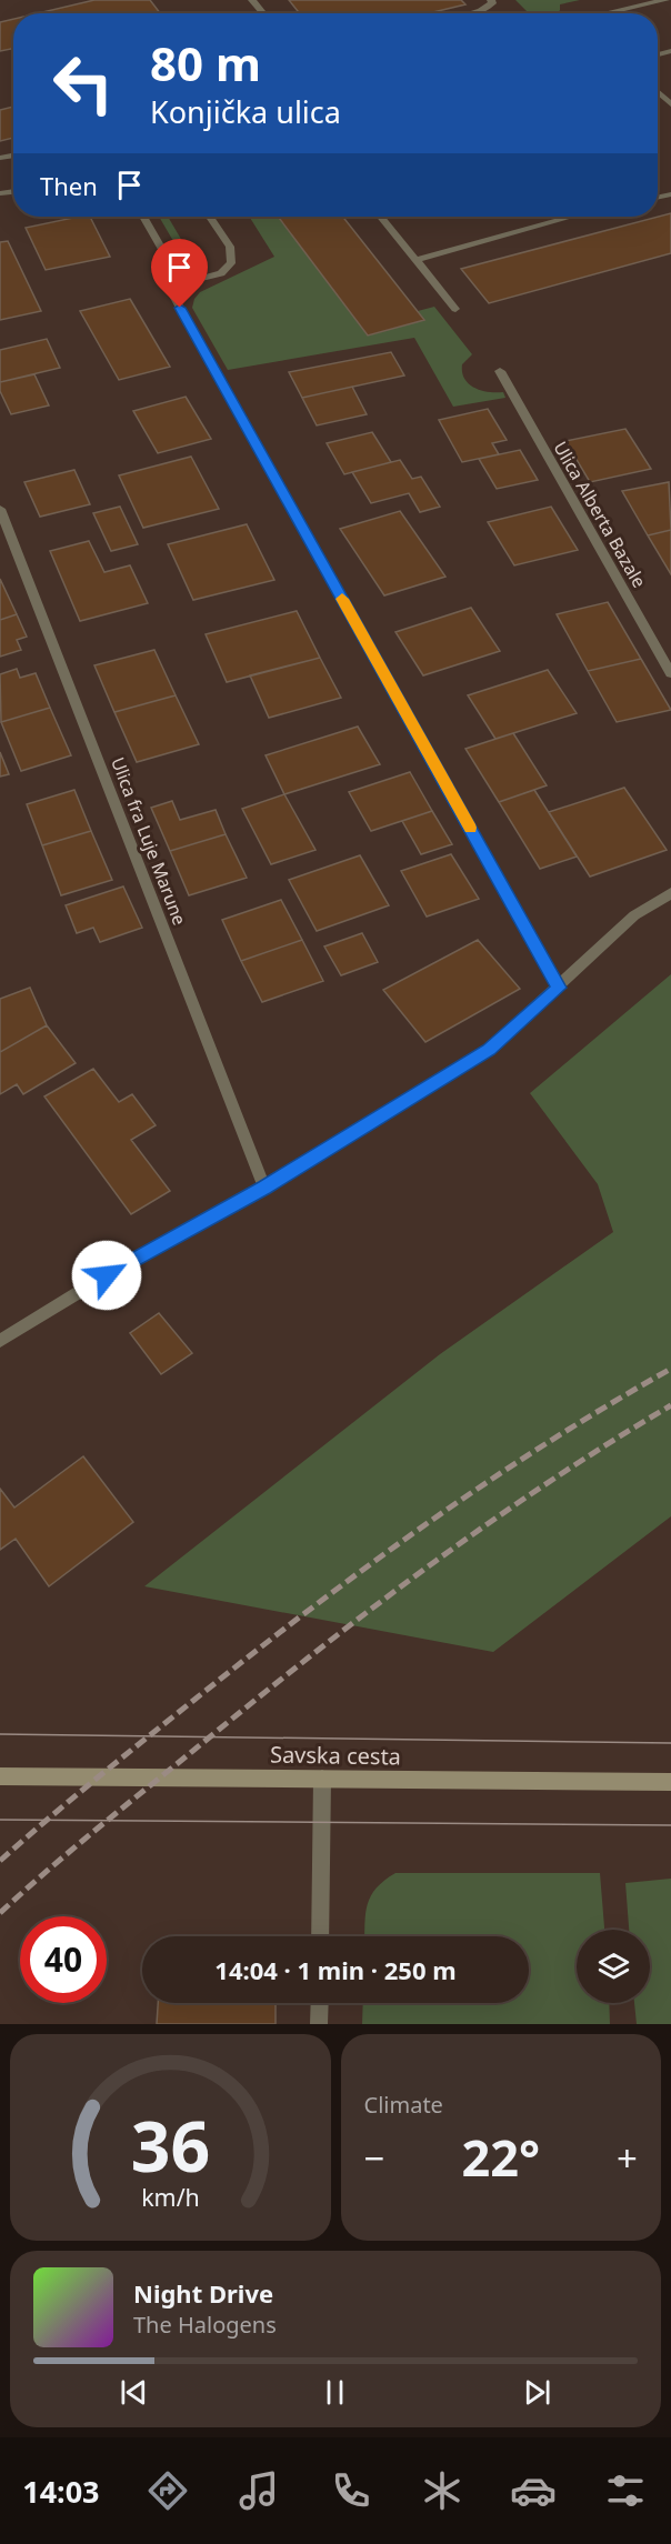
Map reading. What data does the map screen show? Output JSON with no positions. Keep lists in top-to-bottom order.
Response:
{
  "streets": {
    "main road": ["Savska cesta"],
    "street": ["Ulica Alberta Bazale", "Ulica fra Luje Marune"]
  },
  "page": {
    "turn": ["80 m", "Konjička ulica"],
    "then": "Then",
    "limit": "40",
    "trip": "14:04 · 1 min · 250 m",
    "tile": "Climate",
    "heat": ["−", "22°", "+"],
    "song": ["Night Drive", "The Halogens"],
    "tabs": "14:03",
    "gauge": ["36", "km/h"]
  }
}
